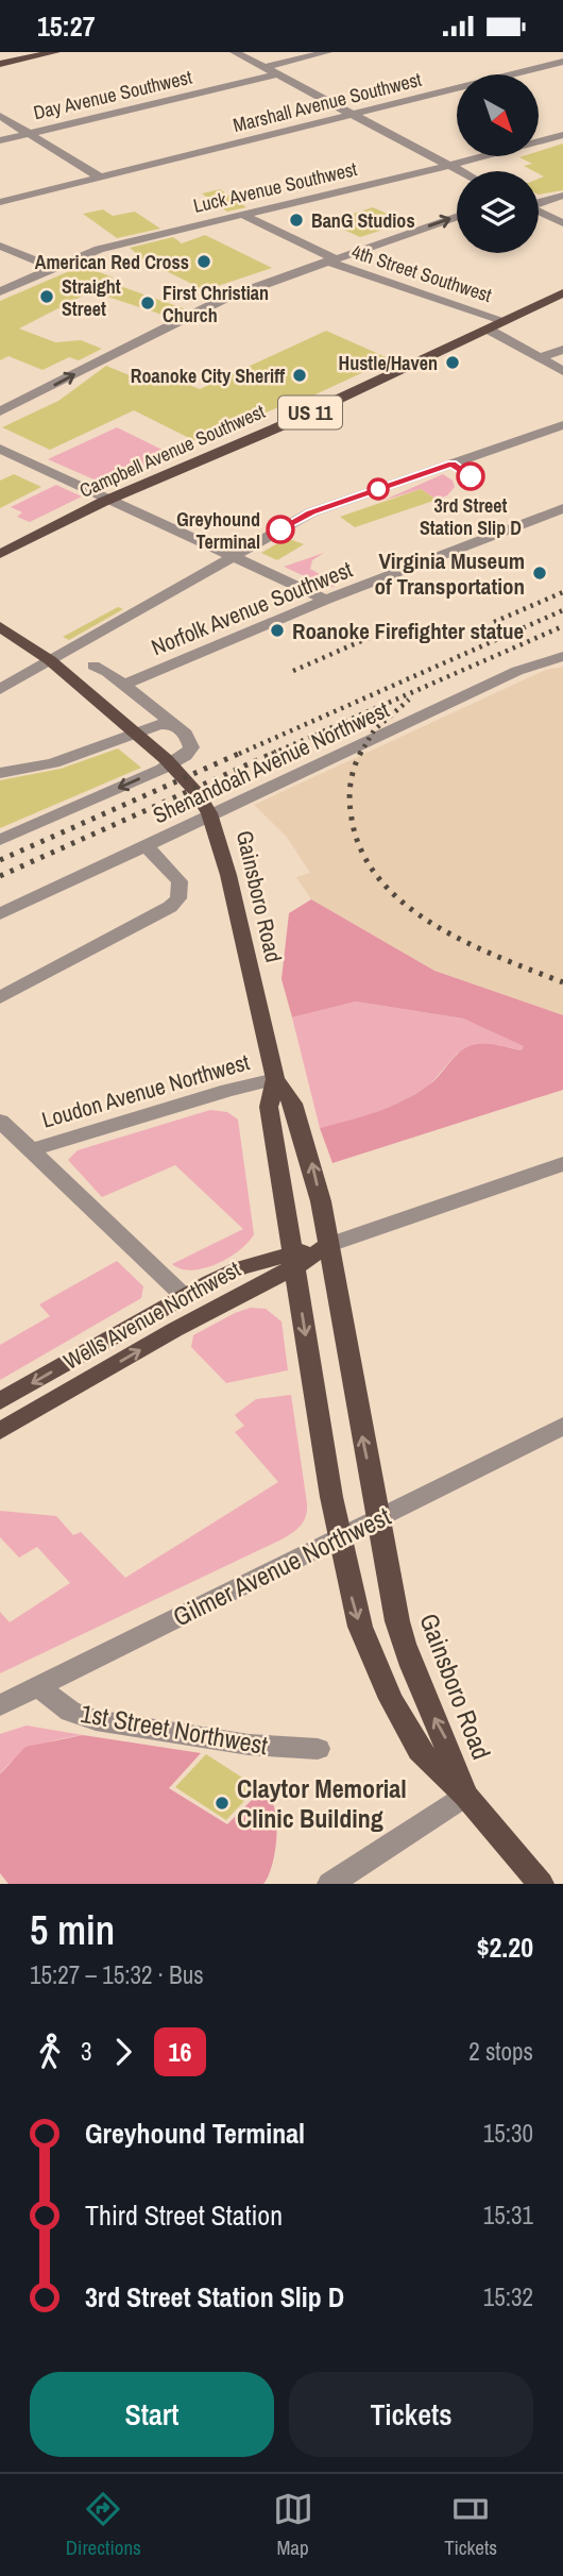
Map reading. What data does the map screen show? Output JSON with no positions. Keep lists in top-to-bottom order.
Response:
{
  "streets": {
    "main road": [
      "US 11",
      "Campbell Avenue Southwest",
      "Gainsboro Road",
      "Wells Avenue Northwest"
    ],
    "street": [
      "Day Avenue Southwest",
      "Marshall Avenue Southwest",
      "Luck Avenue Southwest",
      "4th Street Southwest",
      "Norfolk Avenue Southwest",
      "Shenandoah Avenue Northwest",
      "Loudon Avenue Northwest",
      "Gilmer Avenue Northwest",
      "1st Street Northwest"
    ]
  },
  "crossings": [
    ["Luck Avenue Southwest", "4th Street Southwest"],
    ["4th Street Southwest", "Campbell Avenue Southwest"],
    ["Gainsboro Road", "Loudon Avenue Northwest"],
    ["Gainsboro Road", "Wells Avenue Northwest"],
    ["Gainsboro Road", "Gilmer Avenue Northwest"],
    ["Gilmer Avenue Northwest", "1st Street Northwest"]
  ],
  "places": [
    "BanG Studios",
    "American Red Cross",
    "Straight Street",
    "First Christian Church",
    "Hustle/Haven",
    "Roanoke City Sheriff",
    "3rd Street Station Slip D",
    "Greyhound Terminal",
    "Virginia Museum of Transportation",
    "Roanoke Firefighter statue",
    "Claytor Memorial Clinic Building"
  ],
  "lines": ["bus line 16"],
  "north": "bottom right",
  "page": {
    "status": "15:27",
    "heading": ["5 min", "15:27 – 15:32 · Bus", "$2.20"],
    "legs": ["3", "16", "2 stops"],
    "list": [
      {
        "name": "Greyhound Terminal",
        "value": "15:30"
      },
      {
        "name": "Third Street Station",
        "value": "15:31"
      },
      {
        "name": "3rd Street Station Slip D",
        "value": "15:32"
      }
    ],
    "buttons": ["Start", "Tickets"],
    "tabs": ["Directions", "Map", "Tickets"]
  }
}
